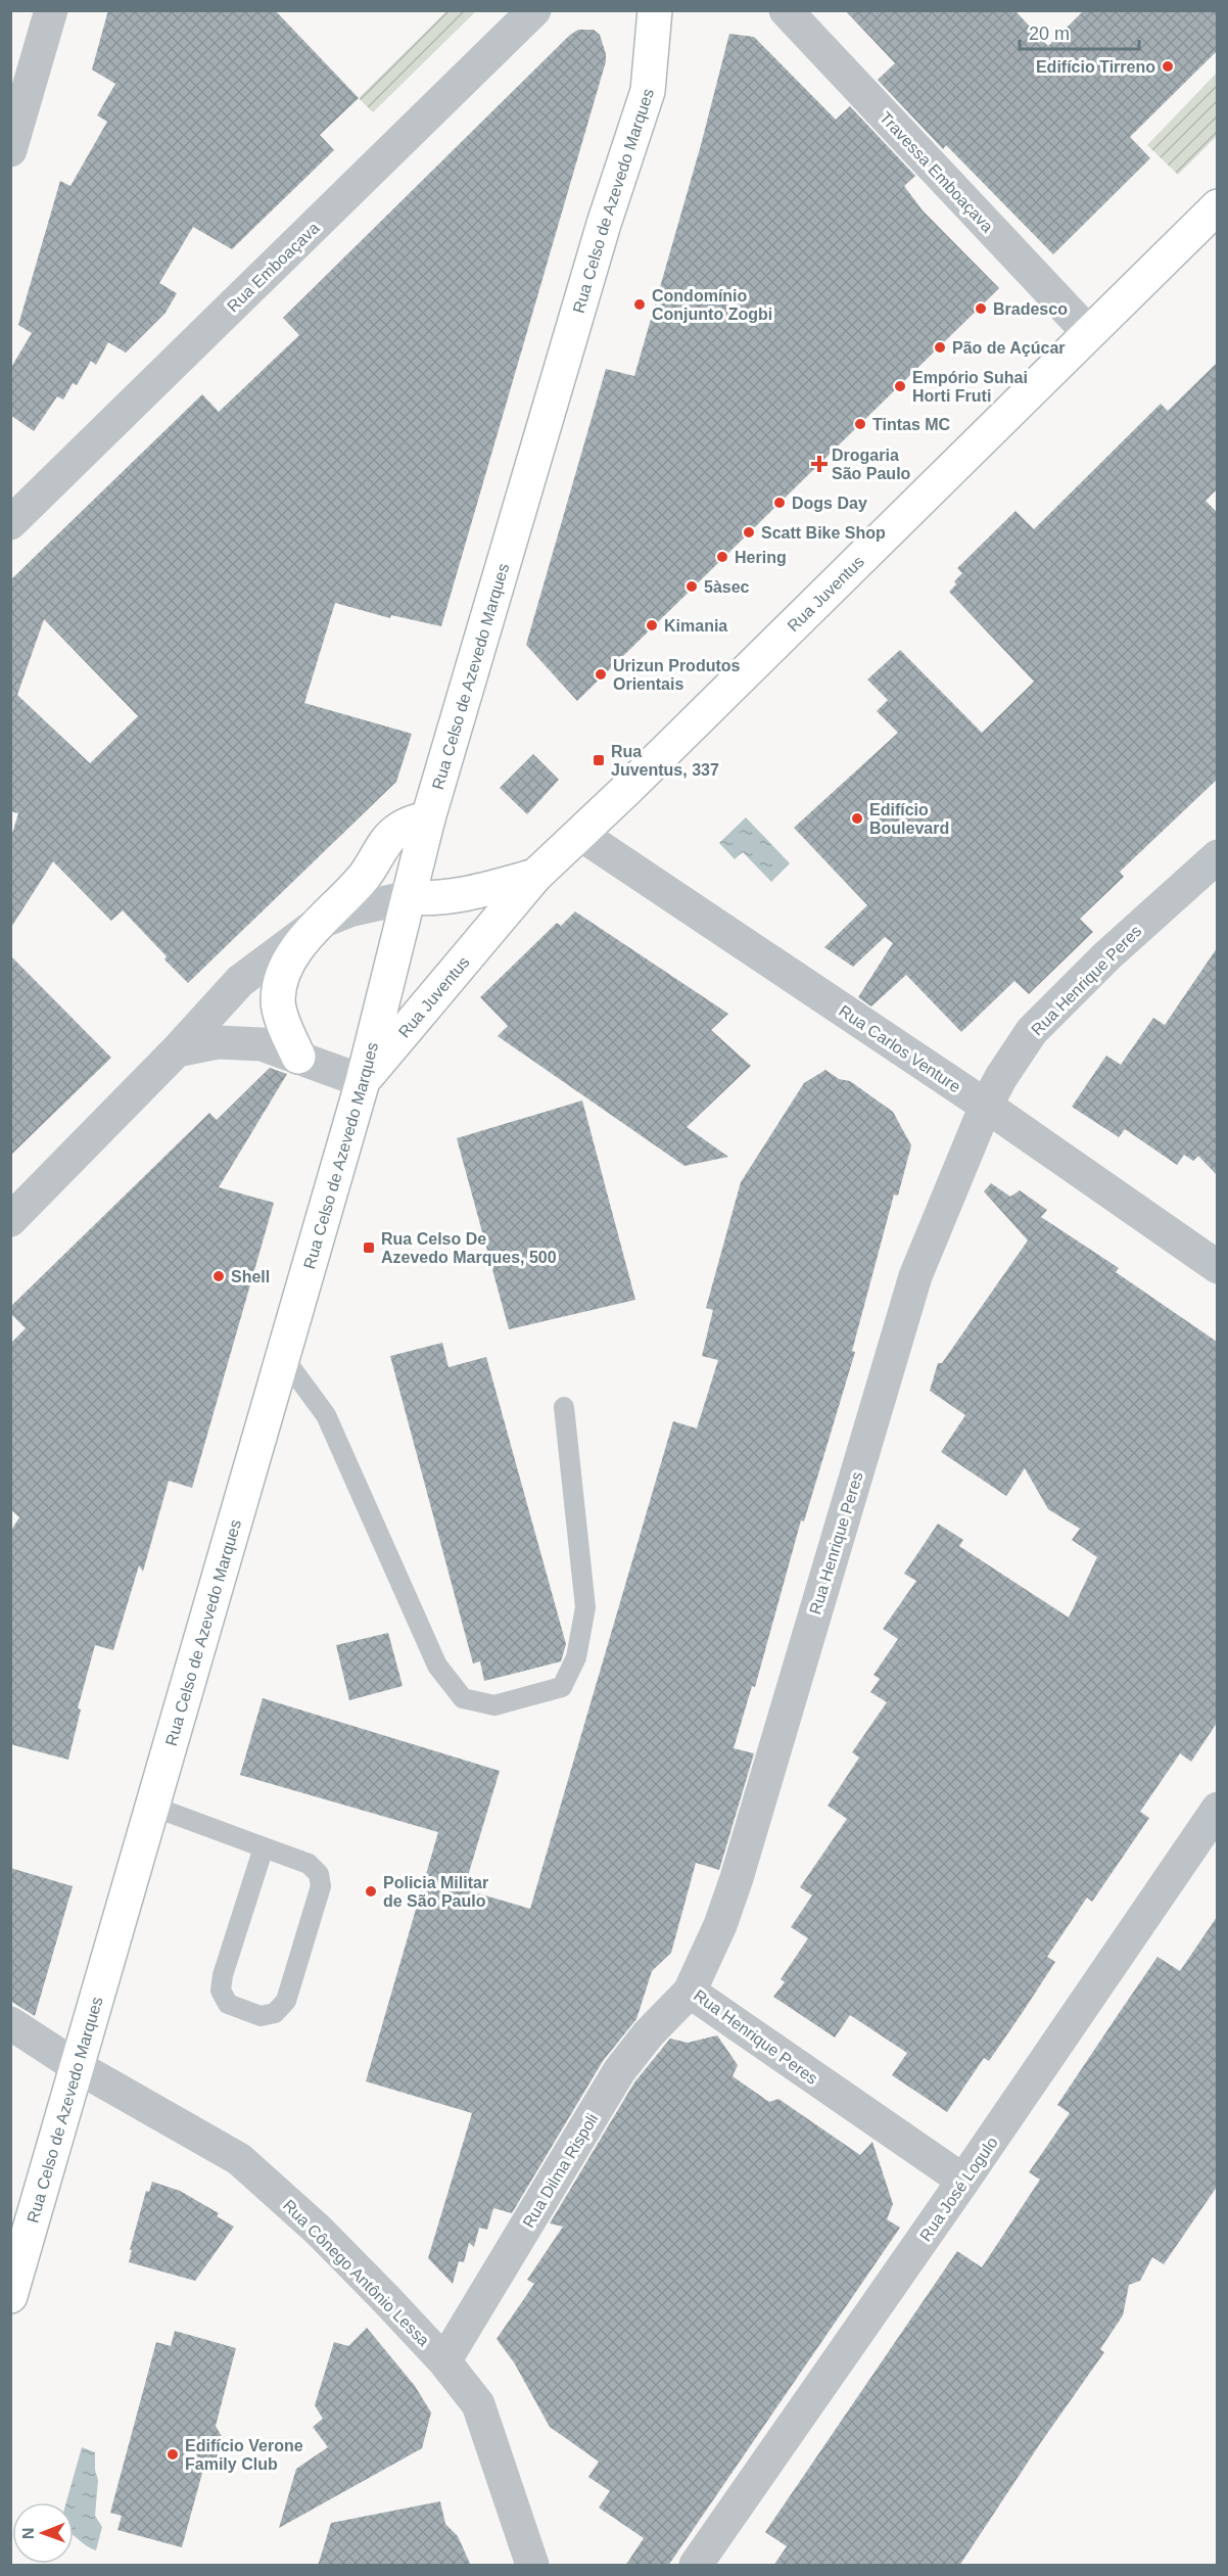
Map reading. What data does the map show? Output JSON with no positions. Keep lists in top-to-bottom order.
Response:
{
  "streets": {
    "main road": ["Rua Celso de Azevedo Marques", "Rua Juventus"],
    "street": [
      "Travessa Emboaçava",
      "Rua Emboaçava",
      "Rua Henrique Peres",
      "Rua Carlos Venture",
      "Rua Dilma Rispoli",
      "Rua José Logulo",
      "Rua Cônego Antônio Lessa"
    ]
  },
  "crossings": [
    ["Travessa Emboaçava", "Rua Juventus"],
    ["Rua Celso de Azevedo Marques", "Rua Juventus"],
    ["Rua Celso de Azevedo Marques", "Rua Cônego Antônio Lessa"],
    ["Rua Juventus", "Rua Carlos Venture"],
    ["Rua Henrique Peres", "Rua Carlos Venture"],
    ["Rua Henrique Peres", "Rua Dilma Rispoli"],
    ["Rua Henrique Peres", "Rua José Logulo"],
    ["Rua Dilma Rispoli", "Rua Cônego Antônio Lessa"]
  ],
  "places": {
    "other": [
      "Edifício Tirreno",
      "Condomínio Conjunto Zogbi",
      "Bradesco",
      "Pão de Açúcar",
      "Empório Suhai Horti Fruti",
      "Tintas MC",
      "Dogs Day",
      "Scatt Bike Shop",
      "Hering",
      "5àsec",
      "Kimania",
      "Urizun Produtos Orientais",
      "Edifício Boulevard",
      "Shell",
      "Policia Militar de São Paulo",
      "Edifício Verone Family Club"
    ],
    "health": ["Drogaria São Paulo"],
    "transit": ["Rua Juventus, 337", "Rua Celso De Azevedo Marques, 500"]
  },
  "scale_bar": "20 m",
  "north": "left"
}
